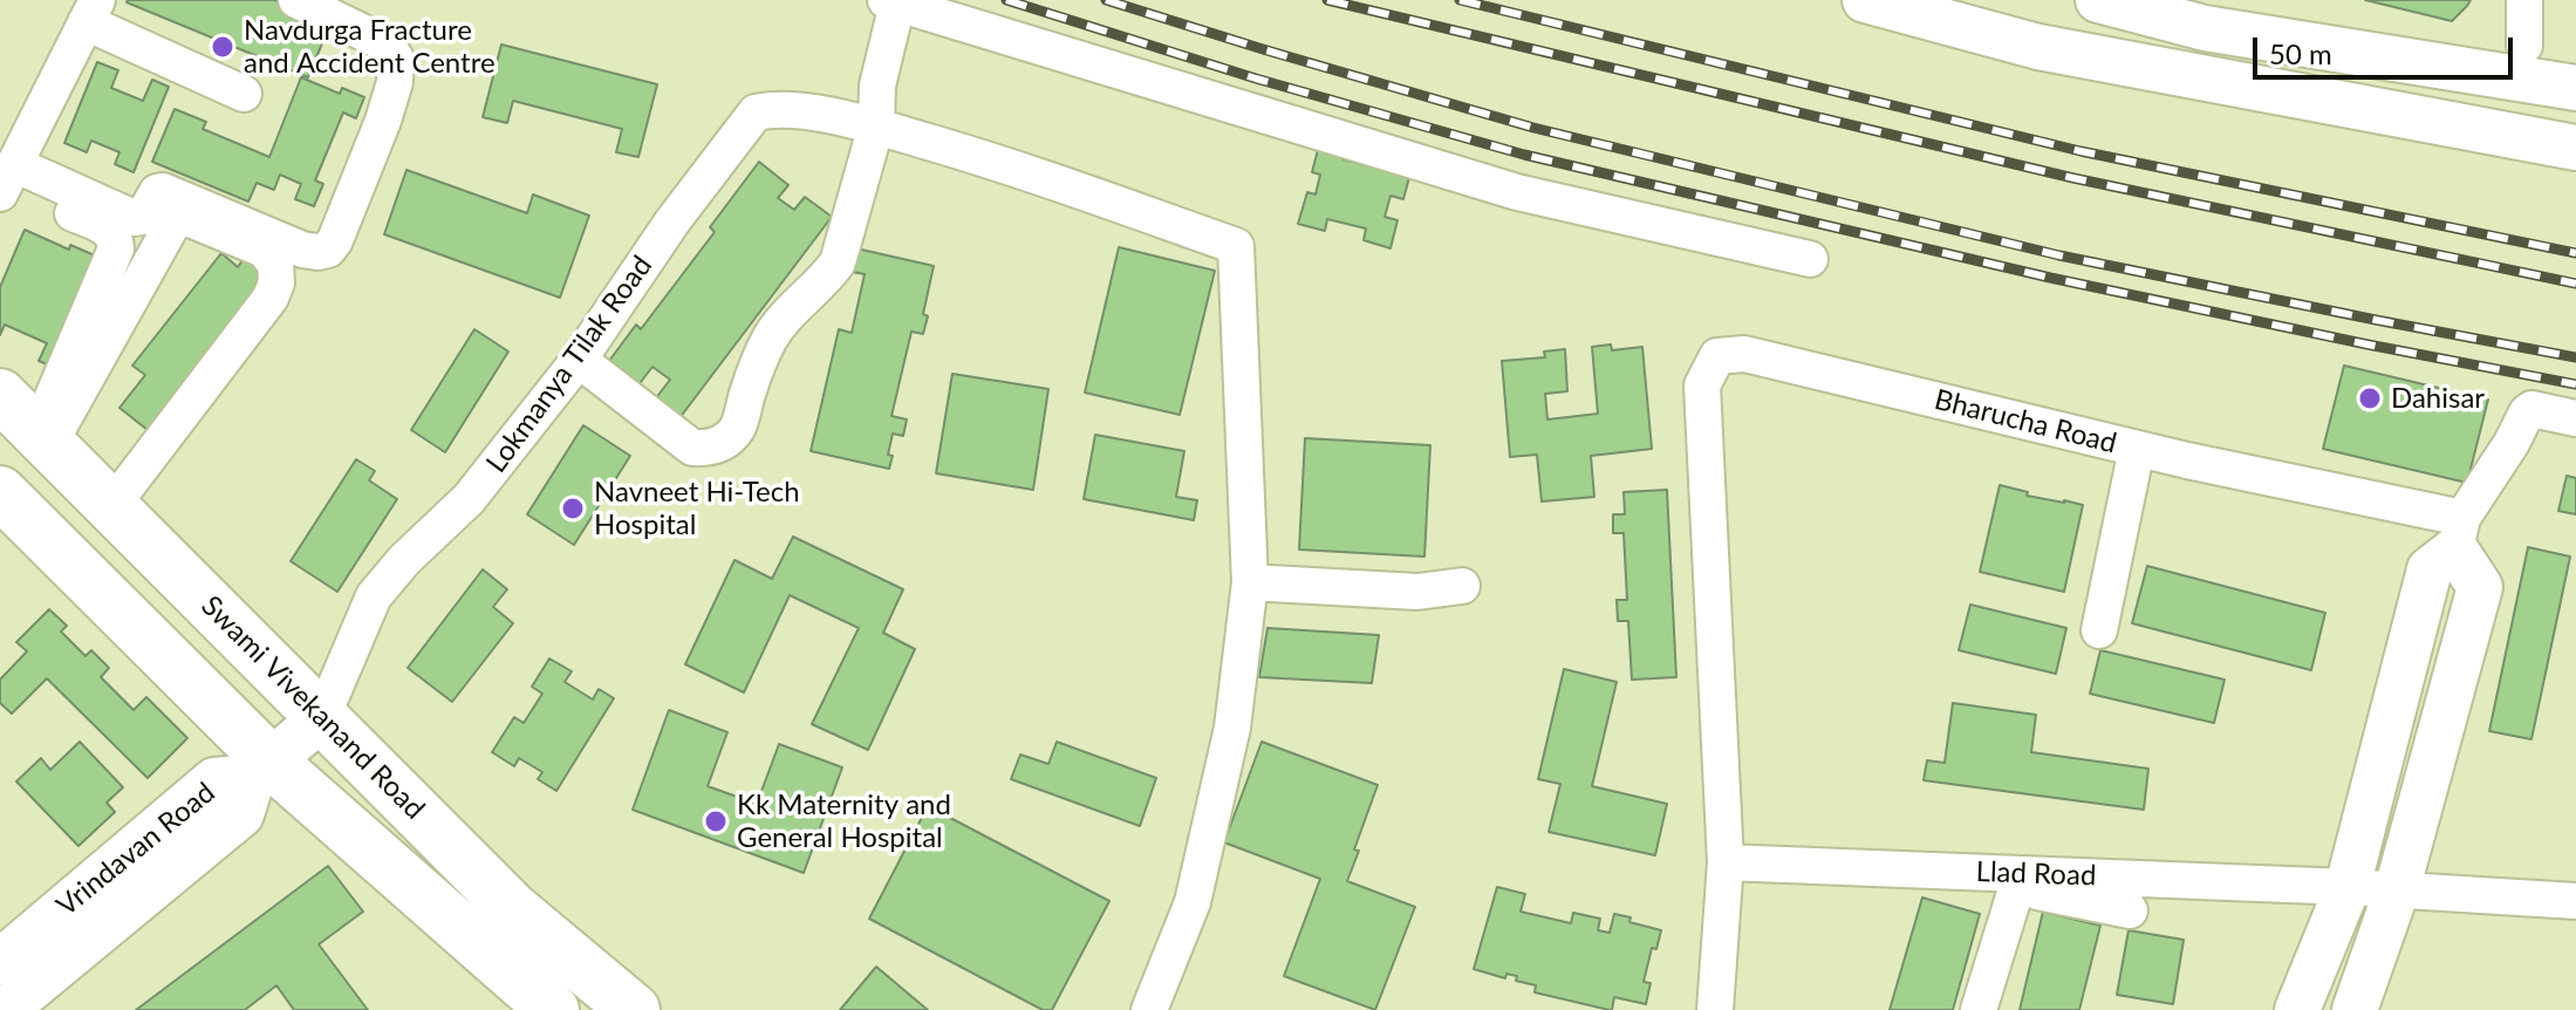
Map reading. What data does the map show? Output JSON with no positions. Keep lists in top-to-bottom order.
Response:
{
  "streets": {
    "main road": ["Swami Vivekanand Road"],
    "street": [
      "Lokmanya Tilak Road",
      "Bharucha Road",
      "Vrindavan Road",
      "Llad Road"
    ]
  },
  "crossings": [
    ["Lokmanya Tilak Road", "Swami Vivekanand Road"],
    ["Lokmanya Tilak Road", "Vrindavan Road"],
    ["Bharucha Road", "Llad Road"],
    ["Swami Vivekanand Road", "Vrindavan Road"]
  ],
  "places": [
    "Navdurga Fracture and Accident Centre",
    "Dahisar",
    "Navneet Hi-Tech Hospital",
    "Kk Maternity and General Hospital"
  ],
  "scale_bar": "50 m"
}
